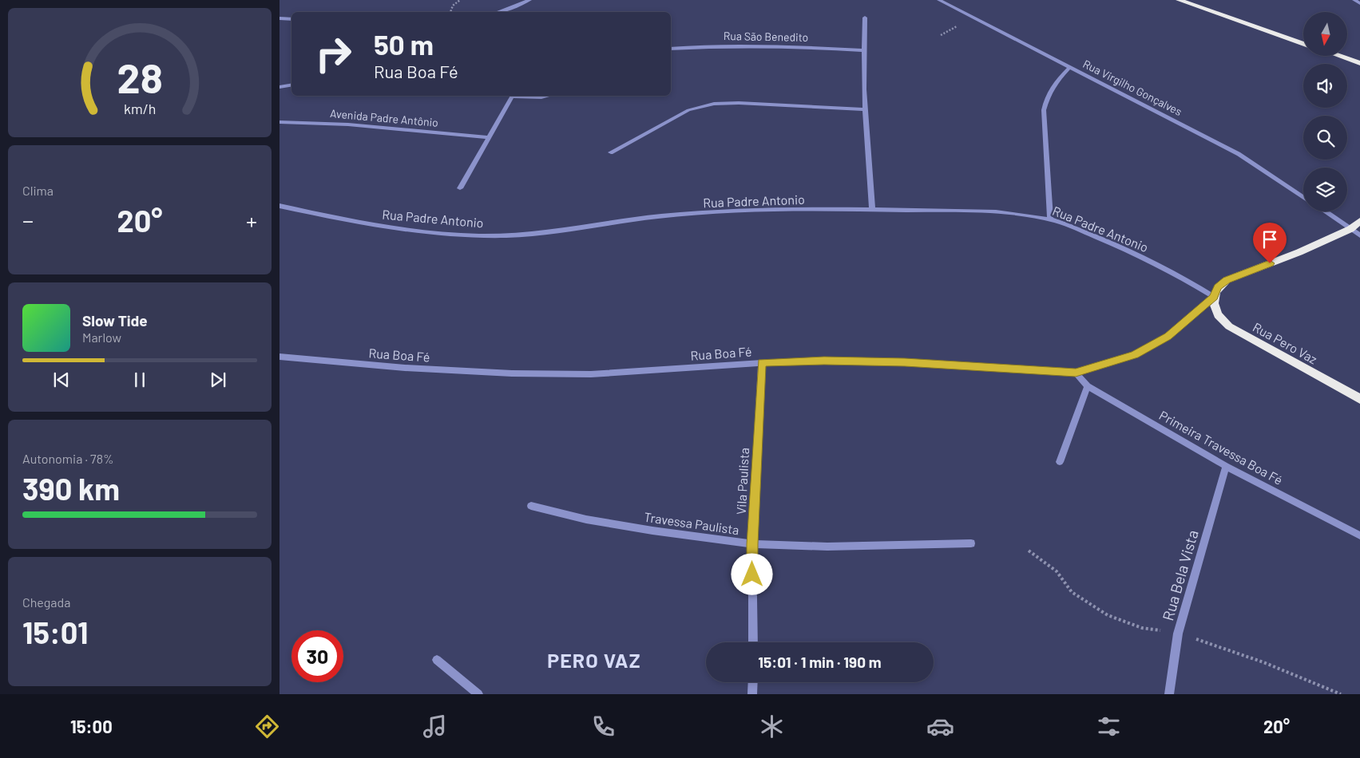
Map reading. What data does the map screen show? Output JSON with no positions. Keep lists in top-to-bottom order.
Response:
{
  "streets": {
    "main road": ["Rua Pero Vaz"],
    "street": [
      "Rua São Benedito",
      "Rua Virgilho Gonçalves",
      "Avenida Padre Antônio",
      "Rua Padre Antonio",
      "Rua Boa Fé",
      "Primeira Travessa Boa Fé",
      "Vila Paulista",
      "Travessa Paulista",
      "Rua Bela Vista"
    ]
  },
  "crossings": [
    ["Rua Padre Antonio", "Rua Pero Vaz"],
    ["Rua Padre Antonio", "Rua Boa Fé"],
    ["Rua Pero Vaz", "Rua Boa Fé"],
    ["Rua Boa Fé", "Primeira Travessa Boa Fé"],
    ["Rua Boa Fé", "Vila Paulista"],
    ["Primeira Travessa Boa Fé", "Rua Bela Vista"],
    ["Vila Paulista", "Travessa Paulista"]
  ],
  "districts": ["PERO VAZ"],
  "north": "bottom",
  "page": {
    "turn": ["50 m", "Rua Boa Fé"],
    "tile": [
      "Clima",
      ["Autonomia · 78%", "390 km"],
      ["Chegada", "15:01"]
    ],
    "heat": ["−", "20°", "+"],
    "song": ["Slow Tide", "Marlow"],
    "limit": "30",
    "trip": "15:01 · 1 min · 190 m",
    "tabs": ["15:00", "20°"],
    "gauge": ["28", "km/h"]
  }
}
